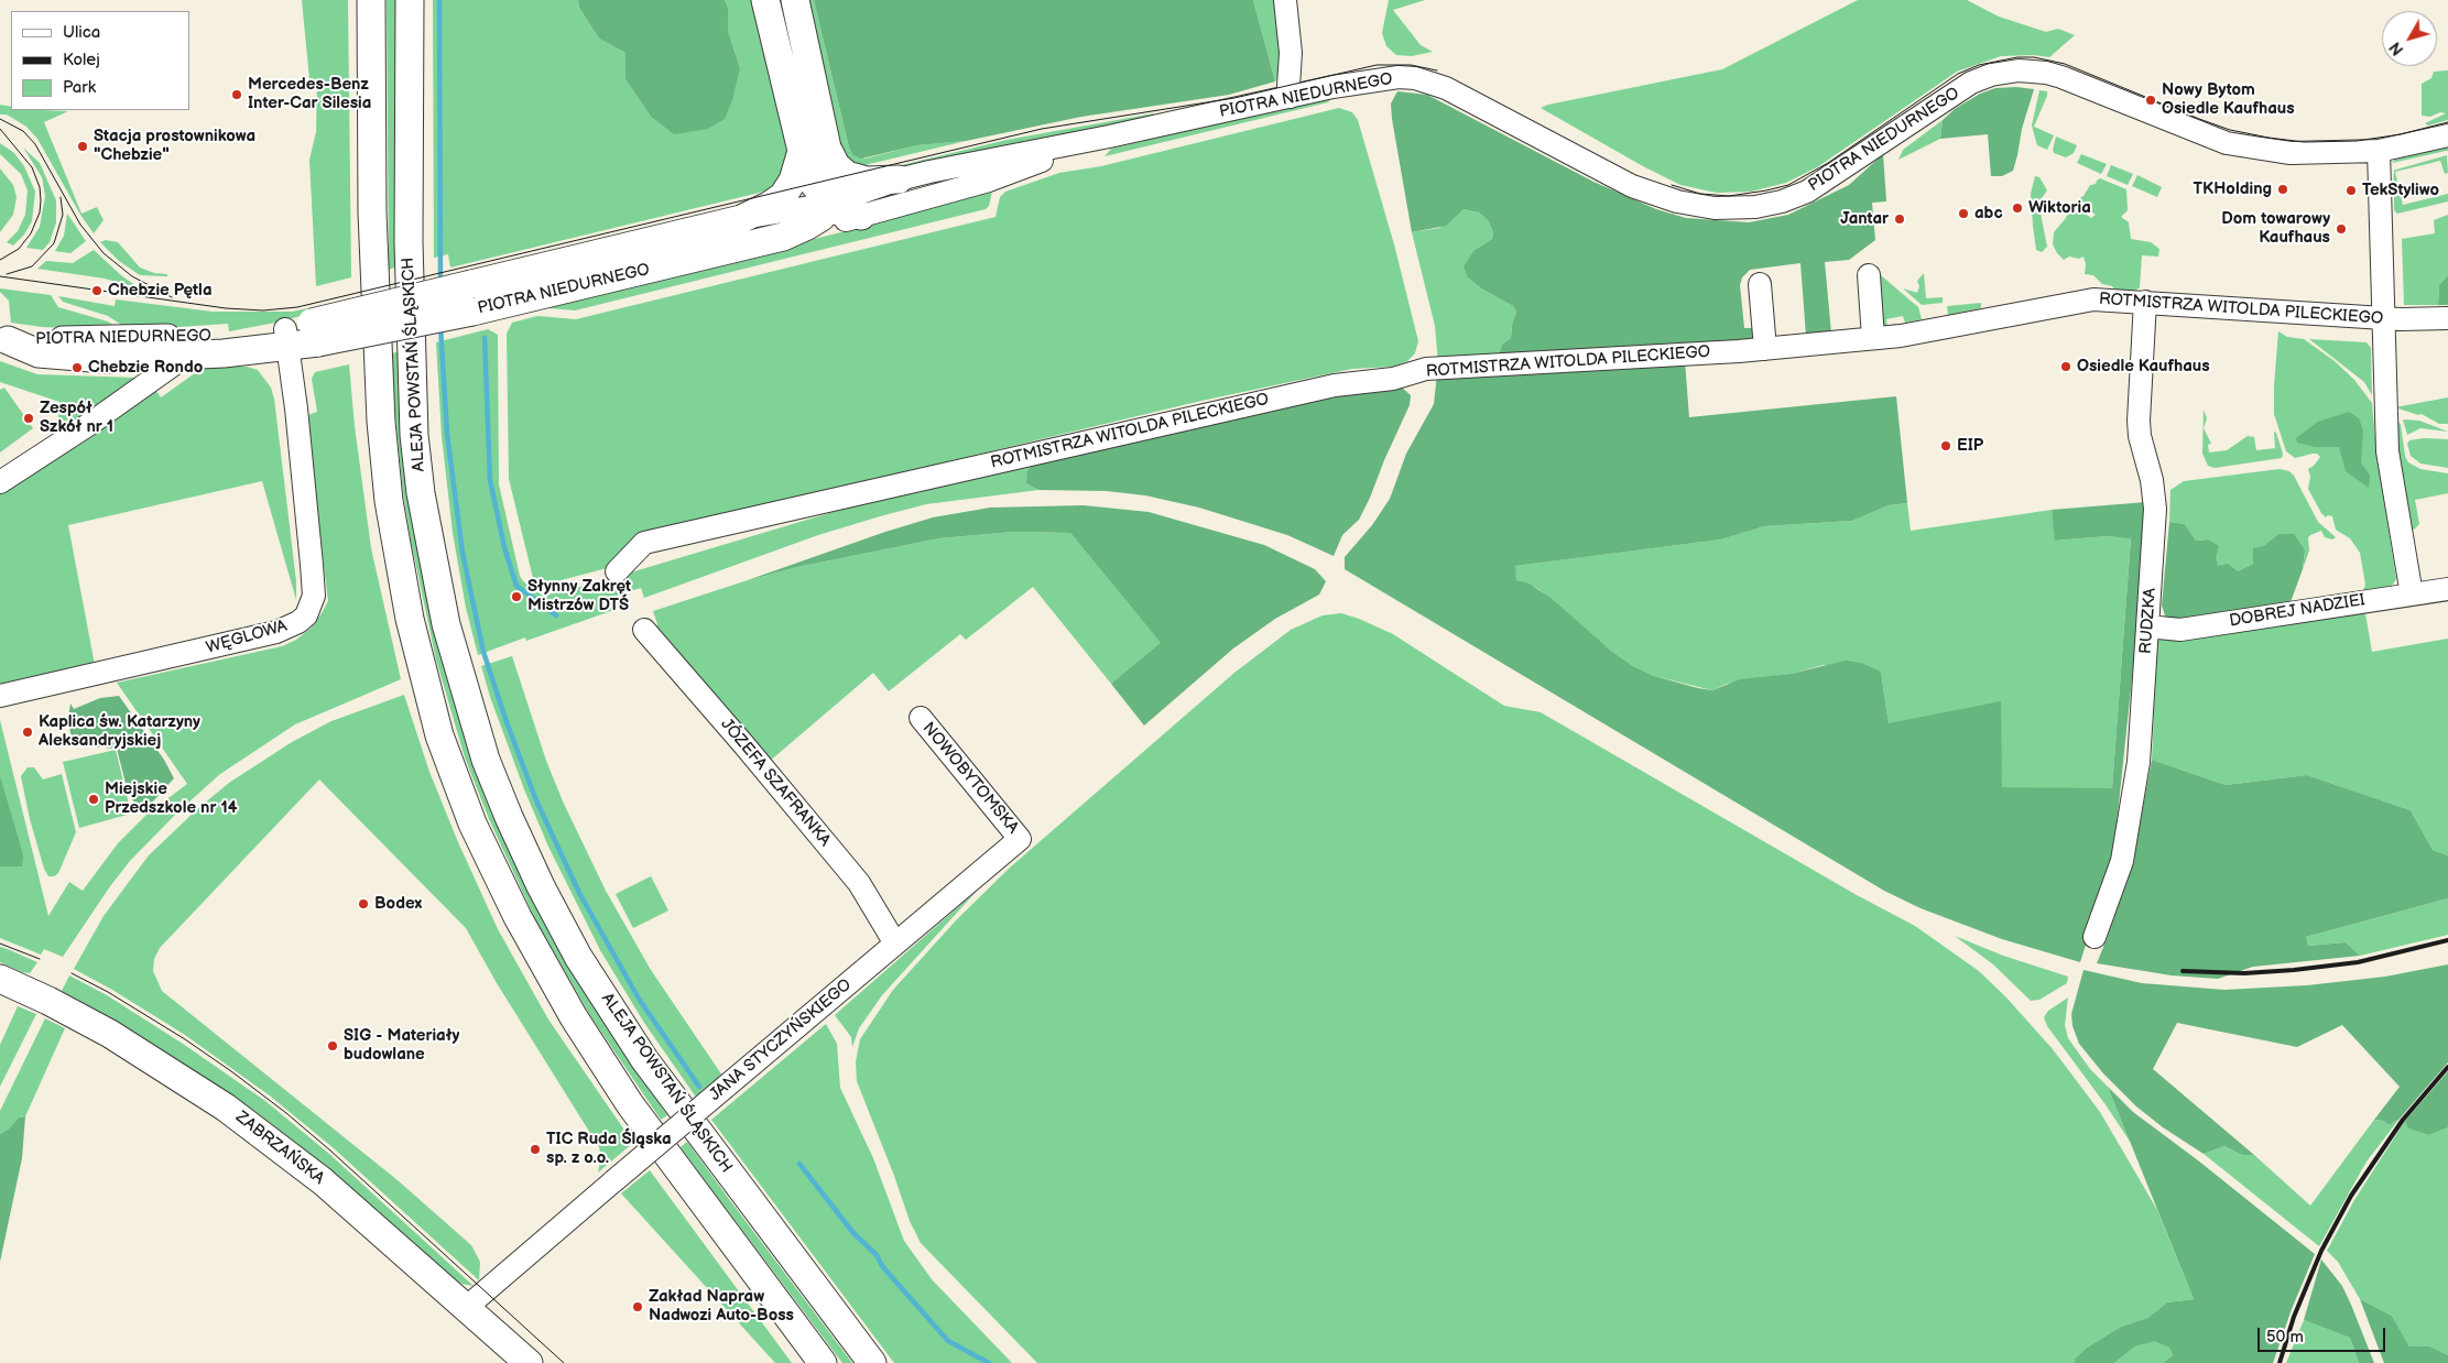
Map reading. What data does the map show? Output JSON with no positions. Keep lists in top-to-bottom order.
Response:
{
  "streets": {
    "main road": ["PIOTRA NIEDURNEGO", "ALEJA POWSTAŃ ŚLĄSKICH", "ZABRZAŃSKA"],
    "street": [
      "ROTMISTRZA WITOLDA PILECKIEGO",
      "DOBREJ NADZIEI",
      "RUDZKA",
      "WĘGLOWA",
      "NOWOBYTOMSKA",
      "JÓZEFA SZAFRANKA",
      "JANA STYCZYŃSKIEGO"
    ]
  },
  "crossings": [
    ["PIOTRA NIEDURNEGO", "WĘGLOWA"],
    ["ROTMISTRZA WITOLDA PILECKIEGO", "RUDZKA"],
    ["DOBREJ NADZIEI", "RUDZKA"],
    ["NOWOBYTOMSKA", "JANA STYCZYŃSKIEGO"],
    ["JÓZEFA SZAFRANKA", "JANA STYCZYŃSKIEGO"],
    ["JANA STYCZYŃSKIEGO", "ZABRZAŃSKA"]
  ],
  "places": [
    "Mercedes-Benz Inter-Car Silesia",
    "Nowy Bytom Osiedle Kaufhaus",
    "Stacja prostownikowa \"Chebzie\"",
    "TKHolding",
    "TekStyliwo",
    "Wiktoria",
    "abc",
    "Jantar",
    "Dom towarowy Kaufhaus",
    "Chebzie Pętla",
    "Osiedle Kaufhaus",
    "Chebzie Rondo",
    "Zespół Szkół nr 1",
    "EIP",
    "Słynny Zakręt Mistrzów DTŚ",
    "Kaplica św. Katarzyny Aleksandryjskiej",
    "Miejskie Przedszkole nr 14",
    "Bodex",
    "SIG - Materiały budowlane",
    "TIC Ruda Śląska sp. z o.o.",
    "Zakład Napraw Nadwozi Auto-Boss"
  ],
  "legend": ["Ulica", "Kolej", "Park"],
  "scale_bar": "50 m",
  "north": "bottom left"
}
